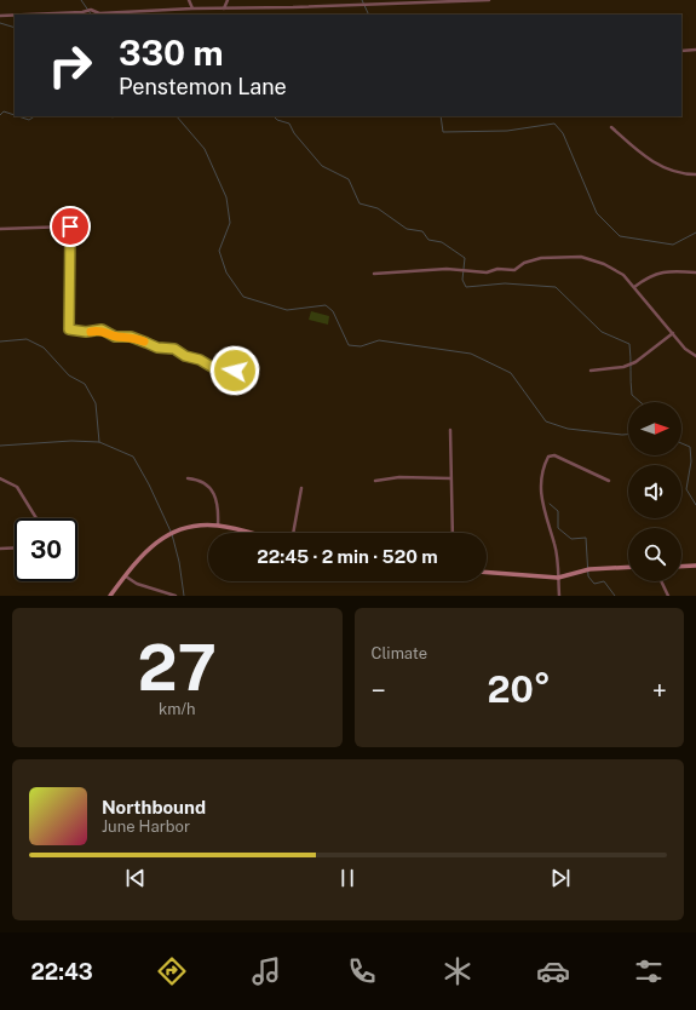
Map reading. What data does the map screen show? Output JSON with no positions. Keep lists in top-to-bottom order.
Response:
{
  "north": "right",
  "page": {
    "turn": ["330 m", "Penstemon Lane"],
    "limit": "30",
    "trip": "22:45 · 2 min · 520 m",
    "tile": [
      ["27", "km/h"],
      "Climate"
    ],
    "heat": ["−", "20°", "+"],
    "song": ["Northbound", "June Harbor"],
    "tabs": "22:43"
  }
}
